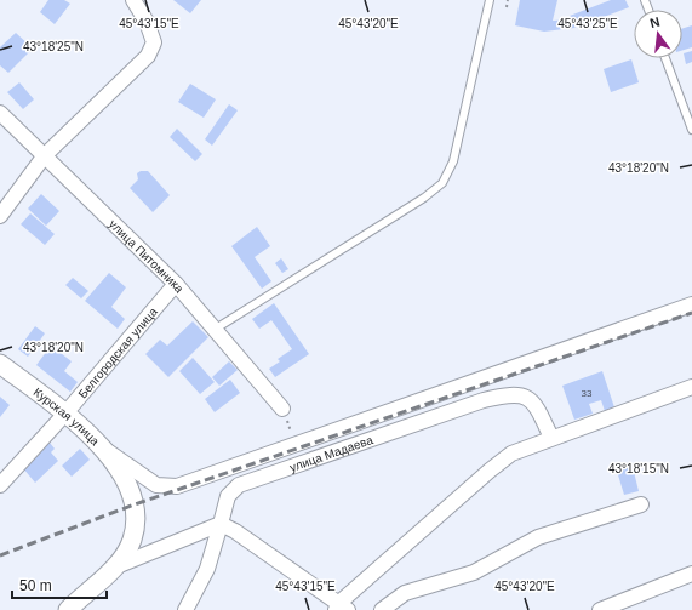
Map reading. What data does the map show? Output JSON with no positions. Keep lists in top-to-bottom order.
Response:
{
  "streets": {
    "street": [
      "улица Питомника",
      "Белгородская улица",
      "Курская улица",
      "улица Мадаева"
    ]
  },
  "crossings": [
    ["улица Питомника", "Белгородская улица"],
    ["Белгородская улица", "Курская улица"]
  ],
  "house_numbers": ["33"],
  "scale_bar": "50 m",
  "north": "top",
  "coordinates": [
    "45°43'15\"E",
    "45°43'20\"E",
    "45°43'25\"E",
    "43°18'25\"N",
    "43°18'20\"N",
    "43°18'15\"N"
  ]
}
